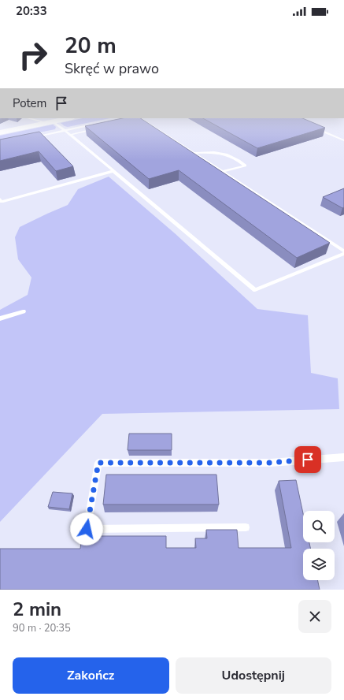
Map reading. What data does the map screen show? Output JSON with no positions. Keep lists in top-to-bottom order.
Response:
{
  "page": {
    "status": "20:33",
    "turn": ["20 m", "Skręć w prawo"],
    "then": "Potem",
    "heading": ["2 min", "90 m · 20:35"],
    "buttons": ["Zakończ", "Udostępnij"]
  }
}
